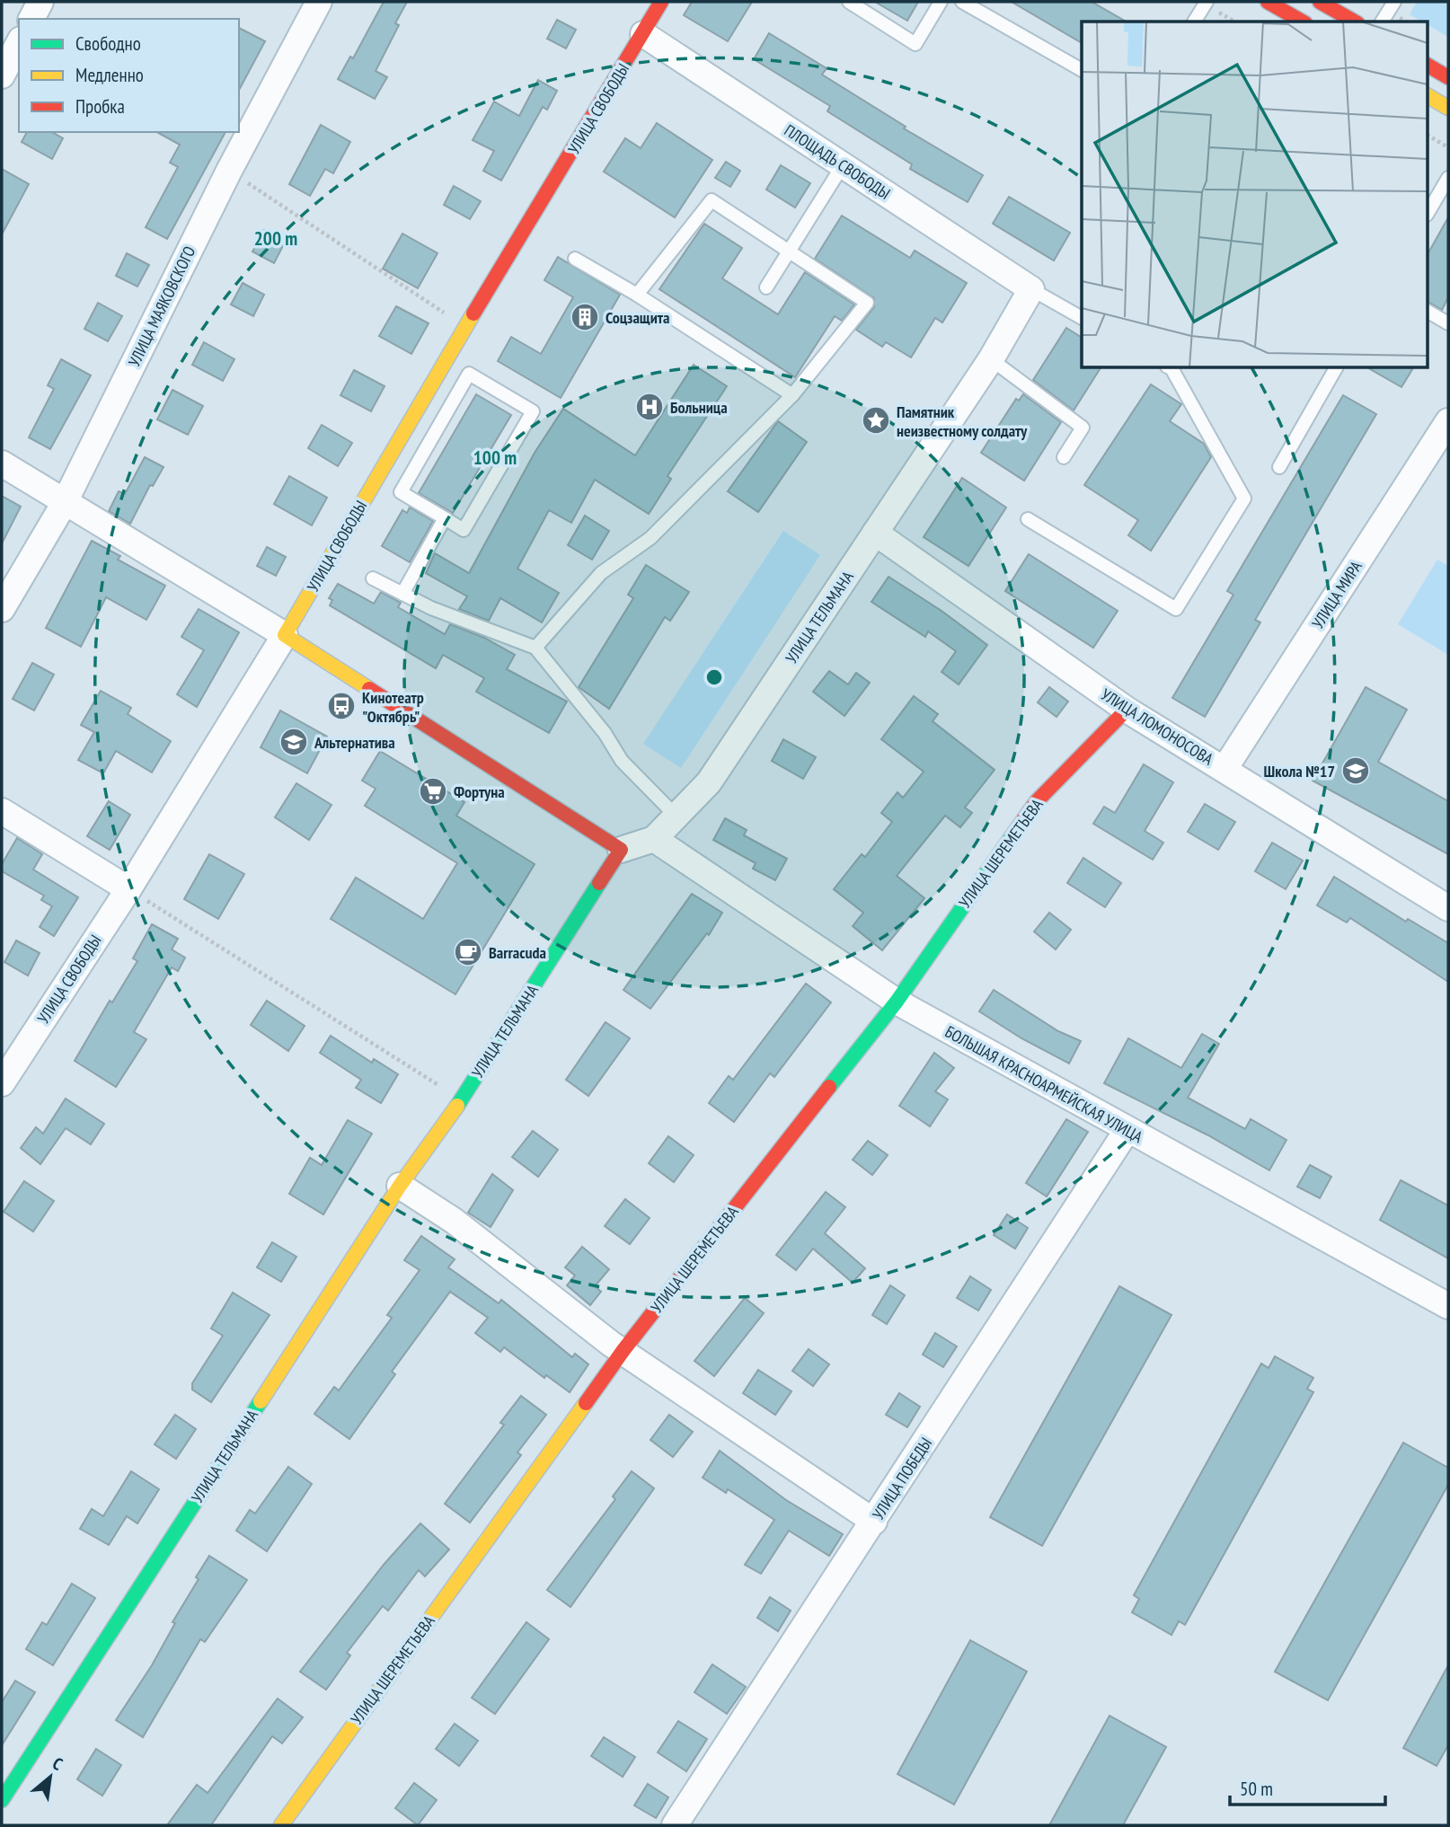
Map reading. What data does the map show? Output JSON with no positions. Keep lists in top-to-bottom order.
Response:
{
  "streets": {
    "street": [
      "УЛИЦА СВОБОДЫ",
      "ПЛОЩАДЬ СВОБОДЫ",
      "УЛИЦА МАЯКОВСКОГО",
      "УЛИЦА МИРА",
      "УЛИЦА ТЕЛЬМАНА",
      "УЛИЦА ЛОМОНОСОВА",
      "УЛИЦА ШЕРЕМЕТЬЕВА",
      "БОЛЬШАЯ КРАСНОАРМЕЙСКАЯ УЛИЦА",
      "УЛИЦА ПОБЕДЫ"
    ]
  },
  "crossings": [
    ["УЛИЦА СВОБОДЫ", "ПЛОЩАДЬ СВОБОДЫ"],
    ["ПЛОЩАДЬ СВОБОДЫ", "УЛИЦА ТЕЛЬМАНА"],
    ["УЛИЦА МИРА", "УЛИЦА ЛОМОНОСОВА"],
    ["УЛИЦА ТЕЛЬМАНА", "УЛИЦА ЛОМОНОСОВА"],
    ["УЛИЦА ТЕЛЬМАНА", "БОЛЬШАЯ КРАСНОАРМЕЙСКАЯ УЛИЦА"],
    ["УЛИЦА ЛОМОНОСОВА", "УЛИЦА ШЕРЕМЕТЬЕВА"],
    ["УЛИЦА ШЕРЕМЕТЬЕВА", "БОЛЬШАЯ КРАСНОАРМЕЙСКАЯ УЛИЦА"],
    ["БОЛЬШАЯ КРАСНОАРМЕЙСКАЯ УЛИЦА", "УЛИЦА ПОБЕДЫ"]
  ],
  "places": {
    "building": ["Соцзащита"],
    "hospital": ["Больница"],
    "place": ["Памятник неизвестному солдату"],
    "bus stop": ["Кинотеатр \"Октябрь\""],
    "school or university": ["Альтернатива", "Школа №17"],
    "supermarket": ["Фортуна"],
    "cafe": ["Barracuda"]
  },
  "legend": ["Свободно", "Медленно", "Пробка"],
  "scale_bar": "50 m",
  "north": "top right",
  "rings": ["200 m", "100 m"]
}
